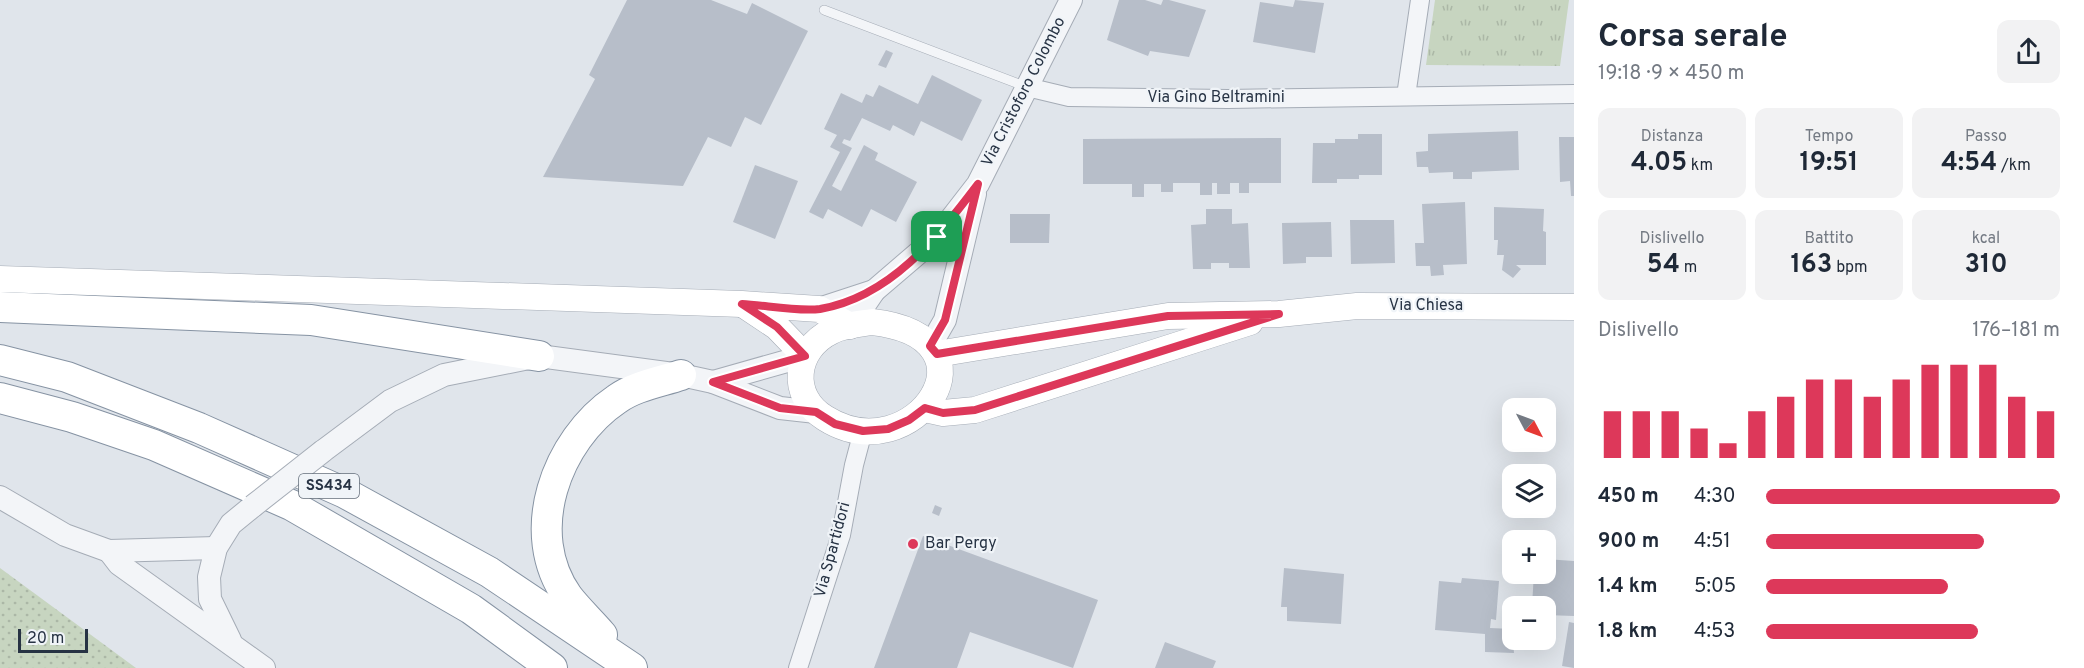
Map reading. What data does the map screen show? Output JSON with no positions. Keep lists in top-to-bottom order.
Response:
{
  "streets": {
    "highway": ["SS434"],
    "main road": ["Via Chiesa"],
    "street": ["Via Cristoforo Colombo", "Via Gino Beltramini", "Via Spartidori"]
  },
  "crossings": [
    ["Via Cristoforo Colombo", "Via Gino Beltramini"],
    ["Via Cristoforo Colombo", "Via Spartidori"]
  ],
  "places": ["Bar Pergy"],
  "scale_bar": "20 m",
  "north": "bottom right",
  "page": {
    "heading": ["Corsa serale", "19:18 · 9 × 450 m"],
    "stats": [
      ["Distanza", "4.05 km"],
      ["Tempo", "19:51"],
      ["Passo", "4:54 /km"],
      ["Dislivello", "54 m"],
      ["Battito", "163 bpm"],
      ["kcal", "310"]
    ],
    "chart": ["Dislivello", "176–181 m"],
    "map_buttons": ["+", "−"],
    "list": [
      {
        "name": "450 m",
        "note": "4:30"
      },
      {
        "name": "900 m",
        "note": "4:51"
      },
      {
        "name": "1.4 km",
        "note": "5:05"
      },
      {
        "name": "1.8 km",
        "note": "4:53"
      }
    ],
    "scale": "20 m"
  }
}
